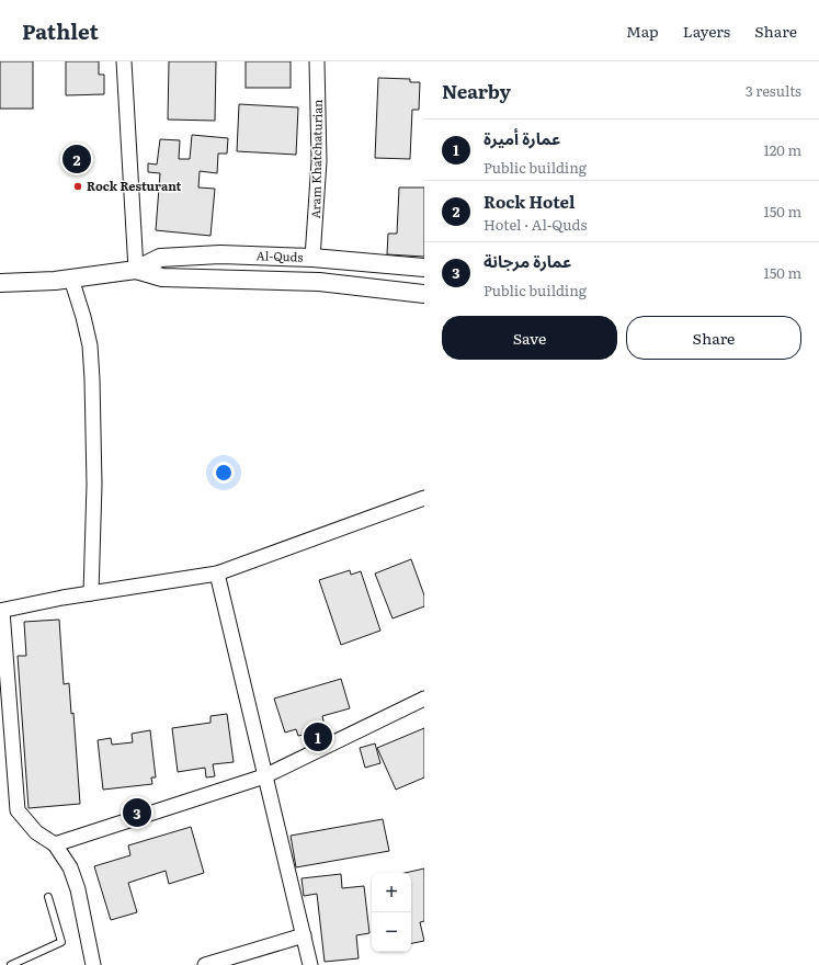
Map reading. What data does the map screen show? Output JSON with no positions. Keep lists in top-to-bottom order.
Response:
{
  "streets": {
    "street": ["Aram Khatchaturian", "Al-Quds"]
  },
  "crossings": [
    ["Aram Khatchaturian", "Al-Quds"]
  ],
  "places": ["Rock Resturant"],
  "page": {
    "header": "Pathlet",
    "nav": ["Map", "Layers", "Share"],
    "heading": ["Nearby", "3 results"],
    "list": [
      {
        "mark": "1",
        "name": "عمارة أميرة",
        "note": "Public building",
        "value": "120 m"
      },
      {
        "mark": "2",
        "name": "Rock Hotel",
        "note": "Hotel · Al-Quds",
        "value": "150 m"
      },
      {
        "mark": "3",
        "name": "عمارة مرجانة",
        "note": "Public building",
        "value": "150 m"
      }
    ],
    "pins": ["2", "1", "3"],
    "buttons": ["Save", "Share"],
    "map_buttons": ["+", "−"]
  }
}
